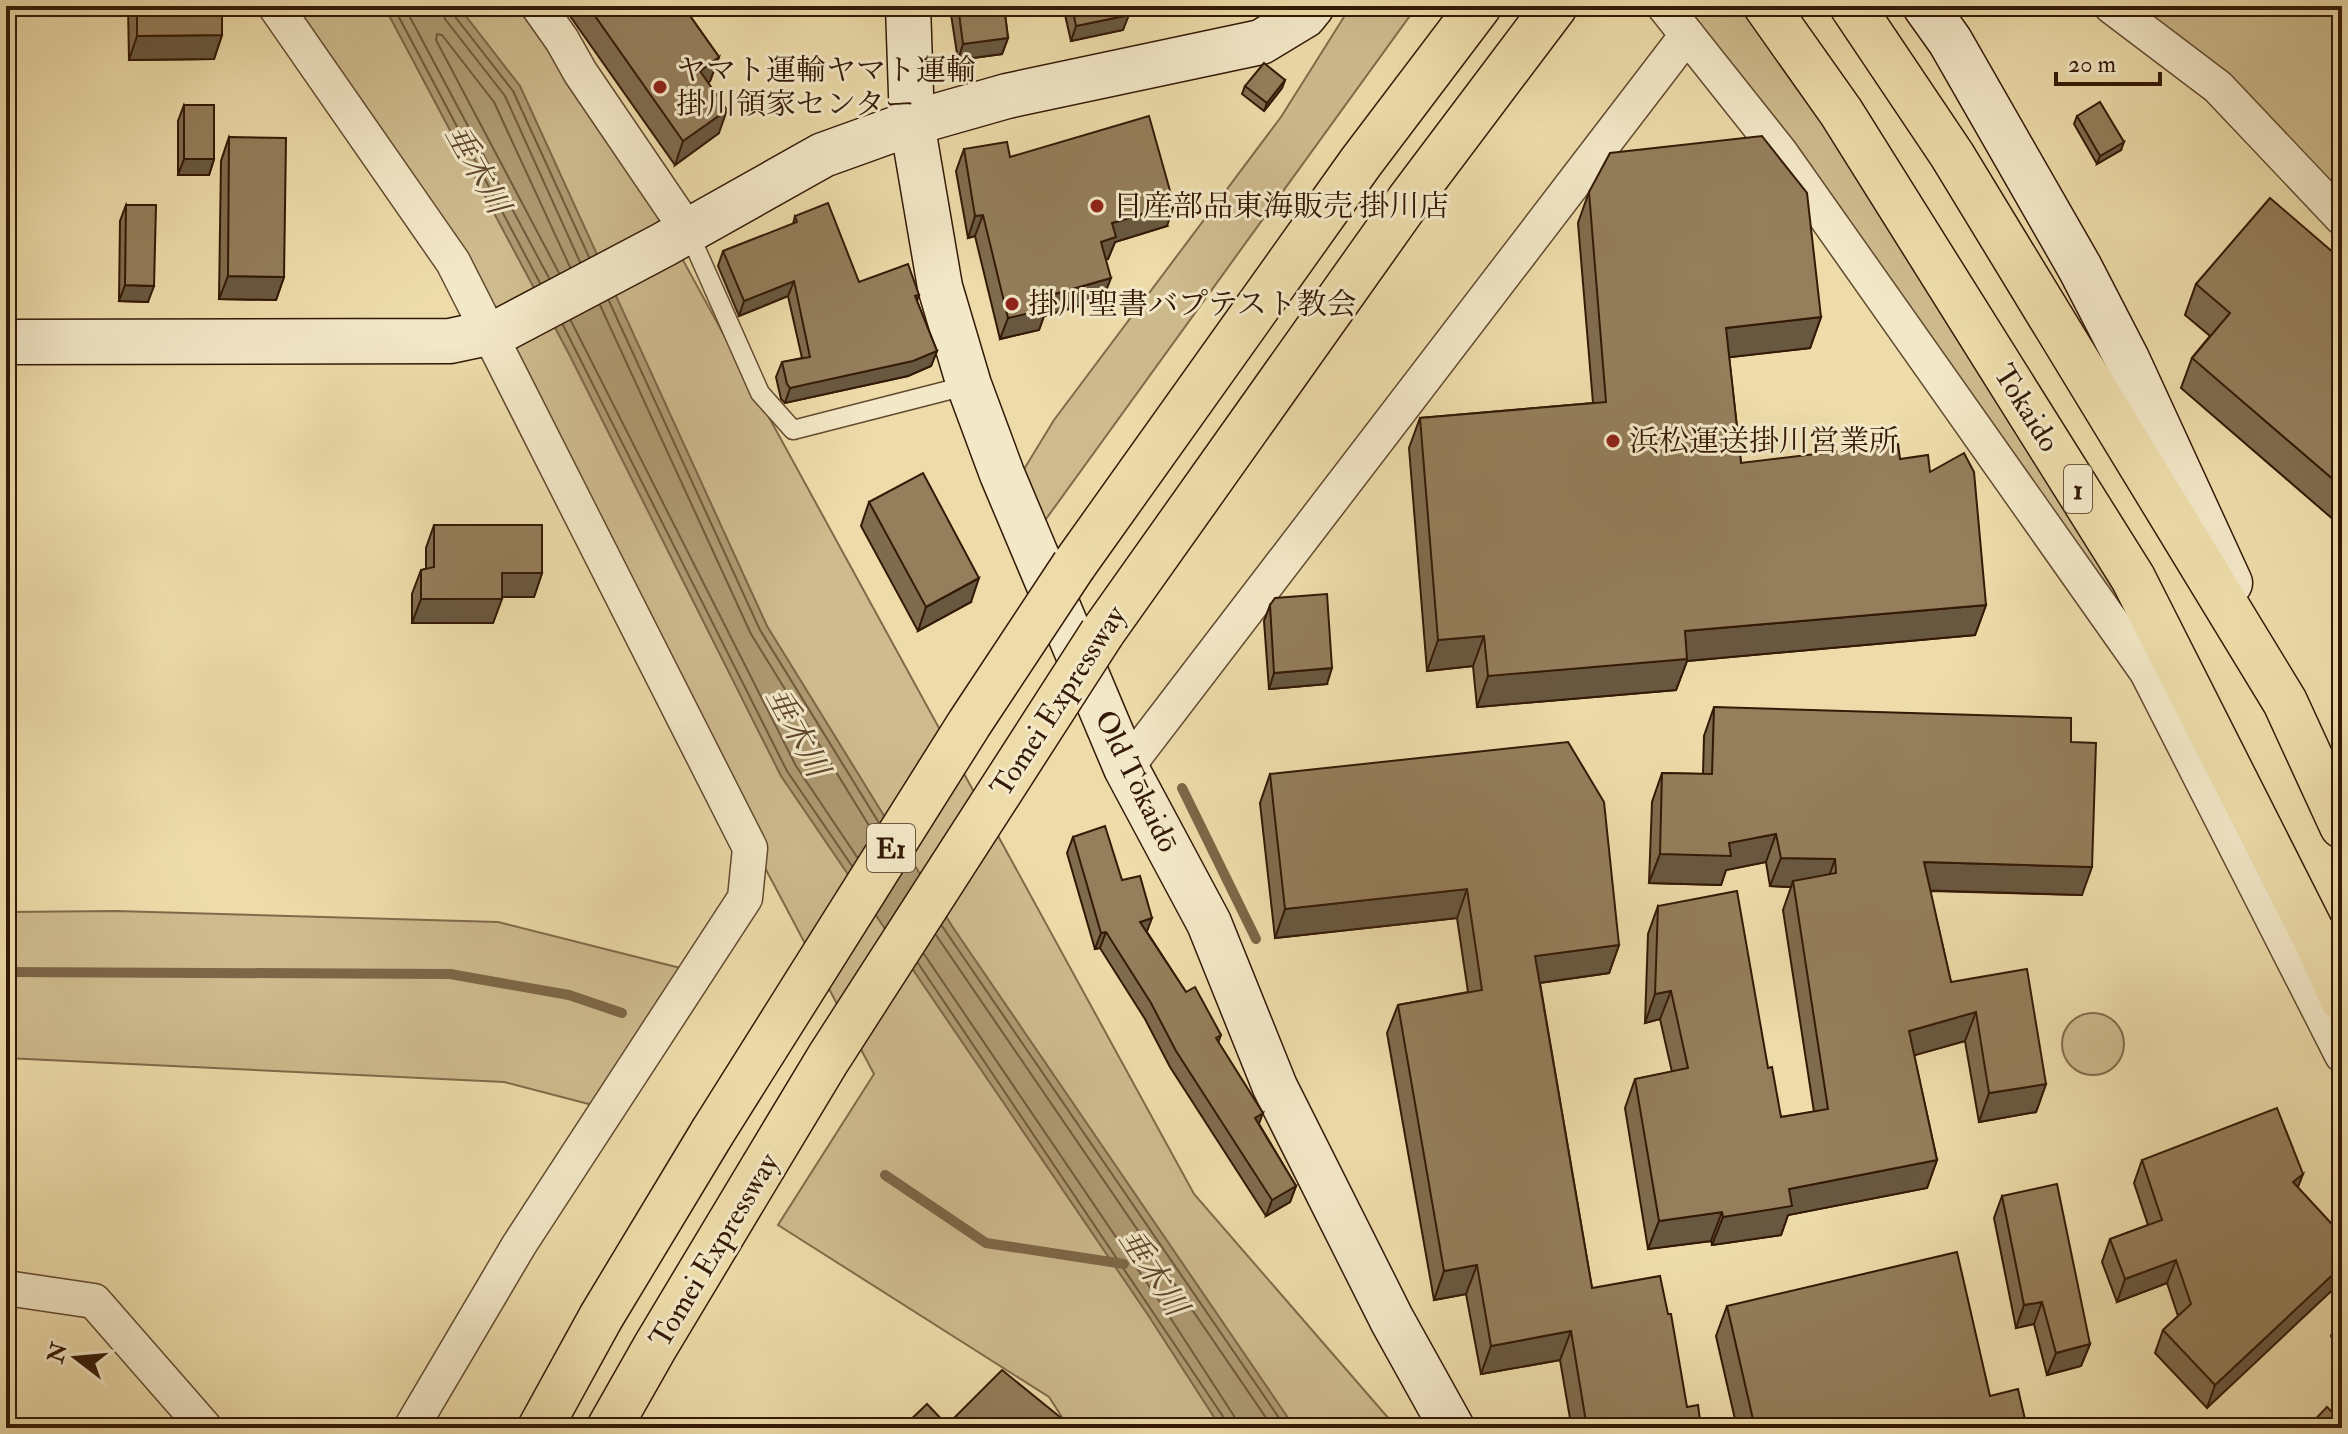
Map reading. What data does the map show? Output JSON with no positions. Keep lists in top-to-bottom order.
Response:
{
  "streets": {
    "highway": [
      "Tokaido",
      "1",
      "Tomei Expressway",
      "E1"
    ],
    "street": ["Old Tōkaidō"]
  },
  "water": ["垂木川"],
  "places": [
    "ヤマト運輸ヤマト運輸 掛川領家センター",
    "日産部品東海販売 掛川店",
    "掛川聖書バプテスト教会",
    "浜松運送掛川営業所"
  ],
  "scale_bar": "20 m",
  "north": "left"
}
